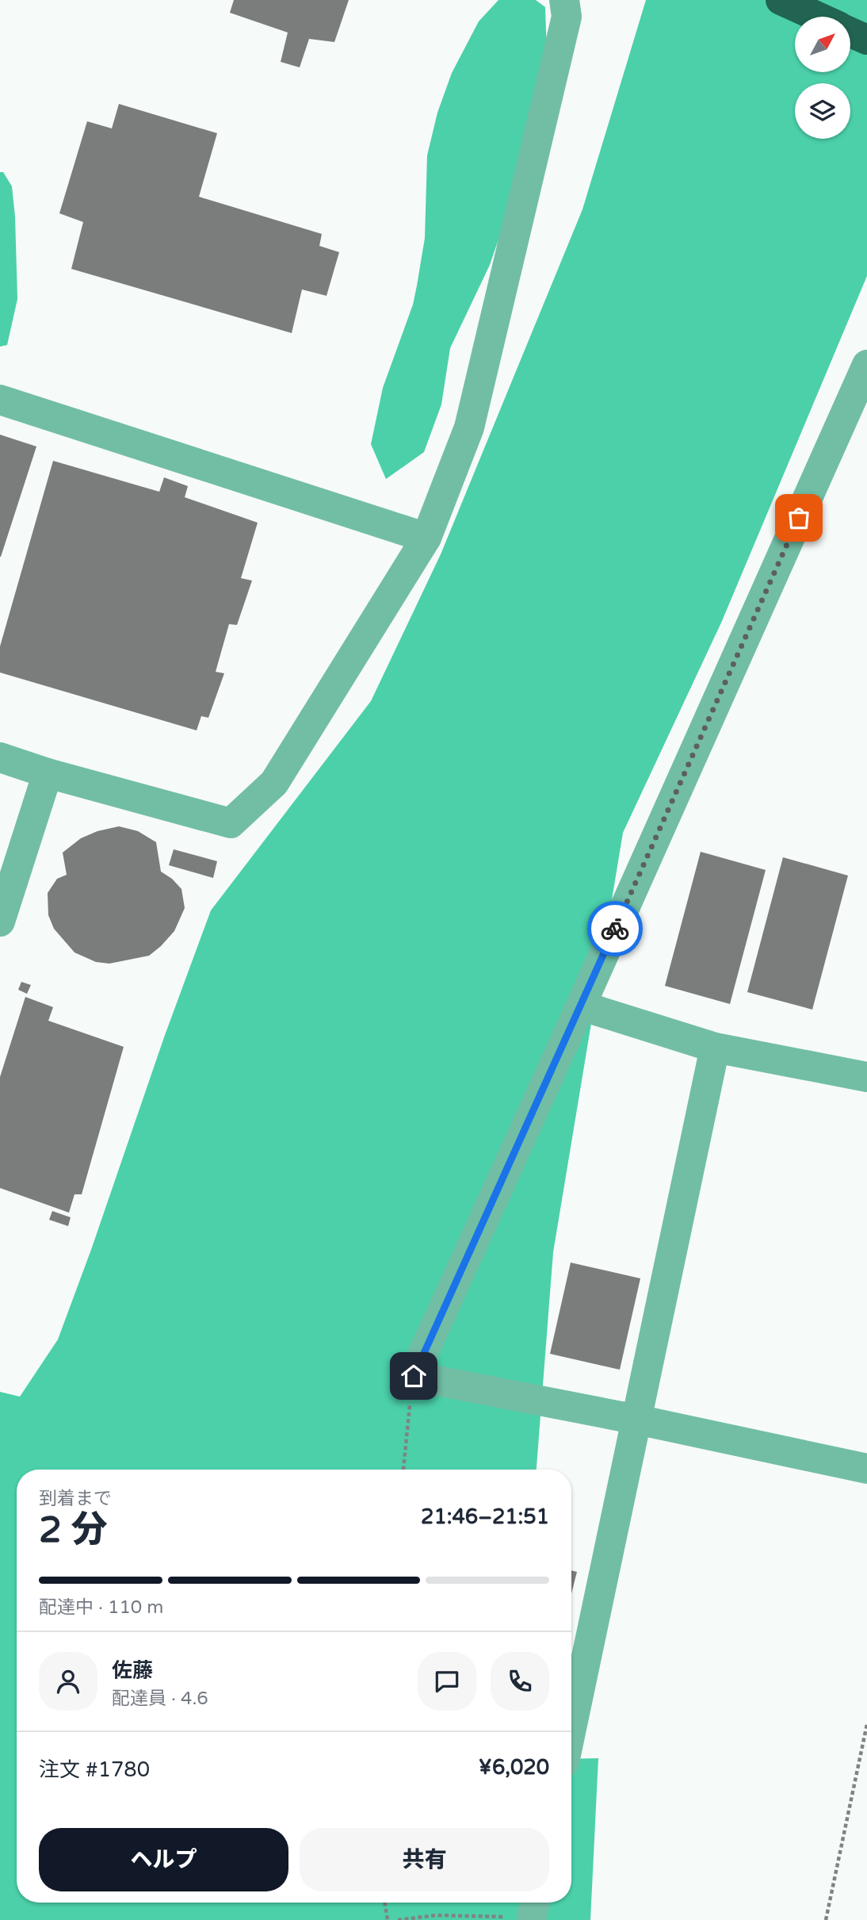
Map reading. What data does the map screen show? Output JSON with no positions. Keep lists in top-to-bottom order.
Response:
{
  "north": "top right",
  "page": {
    "heading": ["2 分", "到着まで", "21:46–21:51"],
    "panel": [
      "佐藤",
      "配達員 · 4.6",
      "注文 #1780",
      "¥6,020"
    ],
    "bar": "配達中 · 110 m",
    "buttons": ["ヘルプ", "共有"]
  }
}
